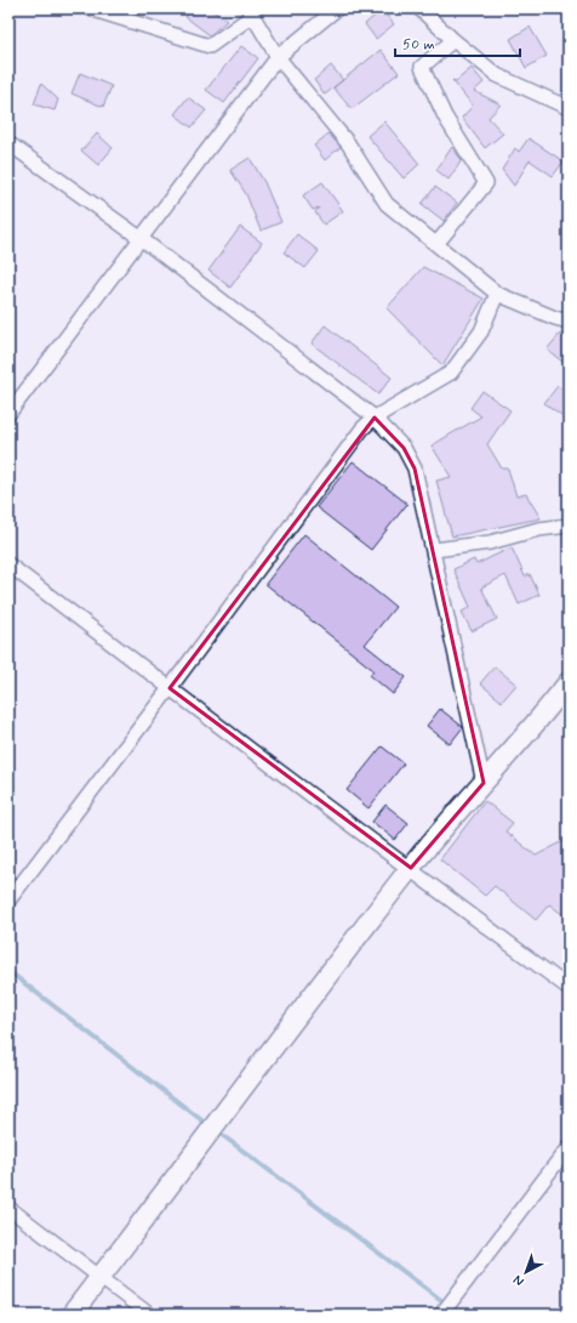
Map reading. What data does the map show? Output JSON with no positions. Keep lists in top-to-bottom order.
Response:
{
  "scale_bar": "50 m",
  "north": "bottom left"
}
